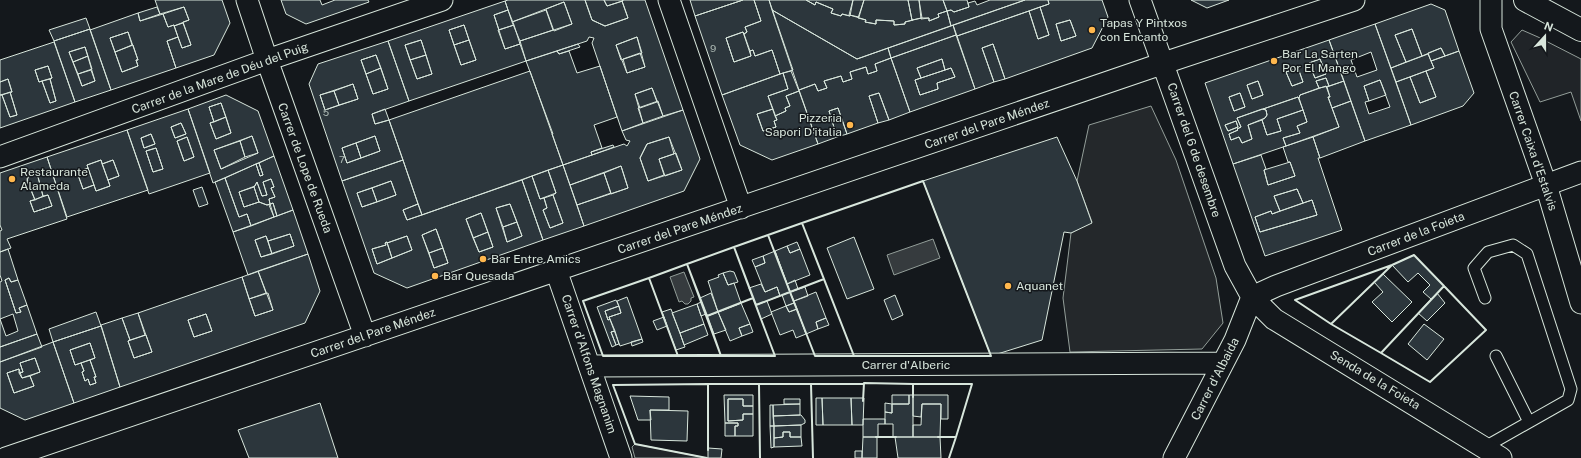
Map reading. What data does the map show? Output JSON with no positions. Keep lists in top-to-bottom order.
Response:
{
  "streets": {
    "street": [
      "Carrer de la Mare de Déu del Puig",
      "Carrer del Pare Méndez",
      "Carrer del 6 de desembre",
      "Carrer Caixa d'Estalvis",
      "Carrer de Lope de Rueda",
      "Carrer de la Foieta",
      "Carrer d'Alfons Magnanim",
      "Carrer d'Alberic",
      "Carrer d'Albaida",
      "Senda de la Foieta"
    ]
  },
  "crossings": [
    ["Carrer de la Mare de Déu del Puig", "Carrer de Lope de Rueda"],
    ["Carrer del Pare Méndez", "Carrer del 6 de desembre"],
    ["Carrer del Pare Méndez", "Carrer de Lope de Rueda"],
    ["Carrer del Pare Méndez", "Carrer d'Alfons Magnanim"],
    ["Carrer del 6 de desembre", "Carrer de la Foieta"],
    ["Carrer del 6 de desembre", "Carrer d'Albaida"],
    ["Carrer del 6 de desembre", "Senda de la Foieta"],
    ["Carrer Caixa d'Estalvis", "Carrer de la Foieta"],
    ["Carrer de la Foieta", "Carrer d'Albaida"],
    ["Carrer de la Foieta", "Senda de la Foieta"],
    ["Carrer d'Alfons Magnanim", "Carrer d'Alberic"],
    ["Carrer d'Alberic", "Carrer d'Albaida"],
    ["Carrer d'Albaida", "Senda de la Foieta"]
  ],
  "places": [
    "Tapas Y Pintxos con Encanto",
    "Bar La Sarten Por El Mango",
    "Pizzeria Sapori D'italia",
    "Restaurante Alameda",
    "Bar Entre Amics",
    "Bar Quesada",
    "Aquanet"
  ],
  "house_numbers": ["9", "5", "7"],
  "north": "top"
}
